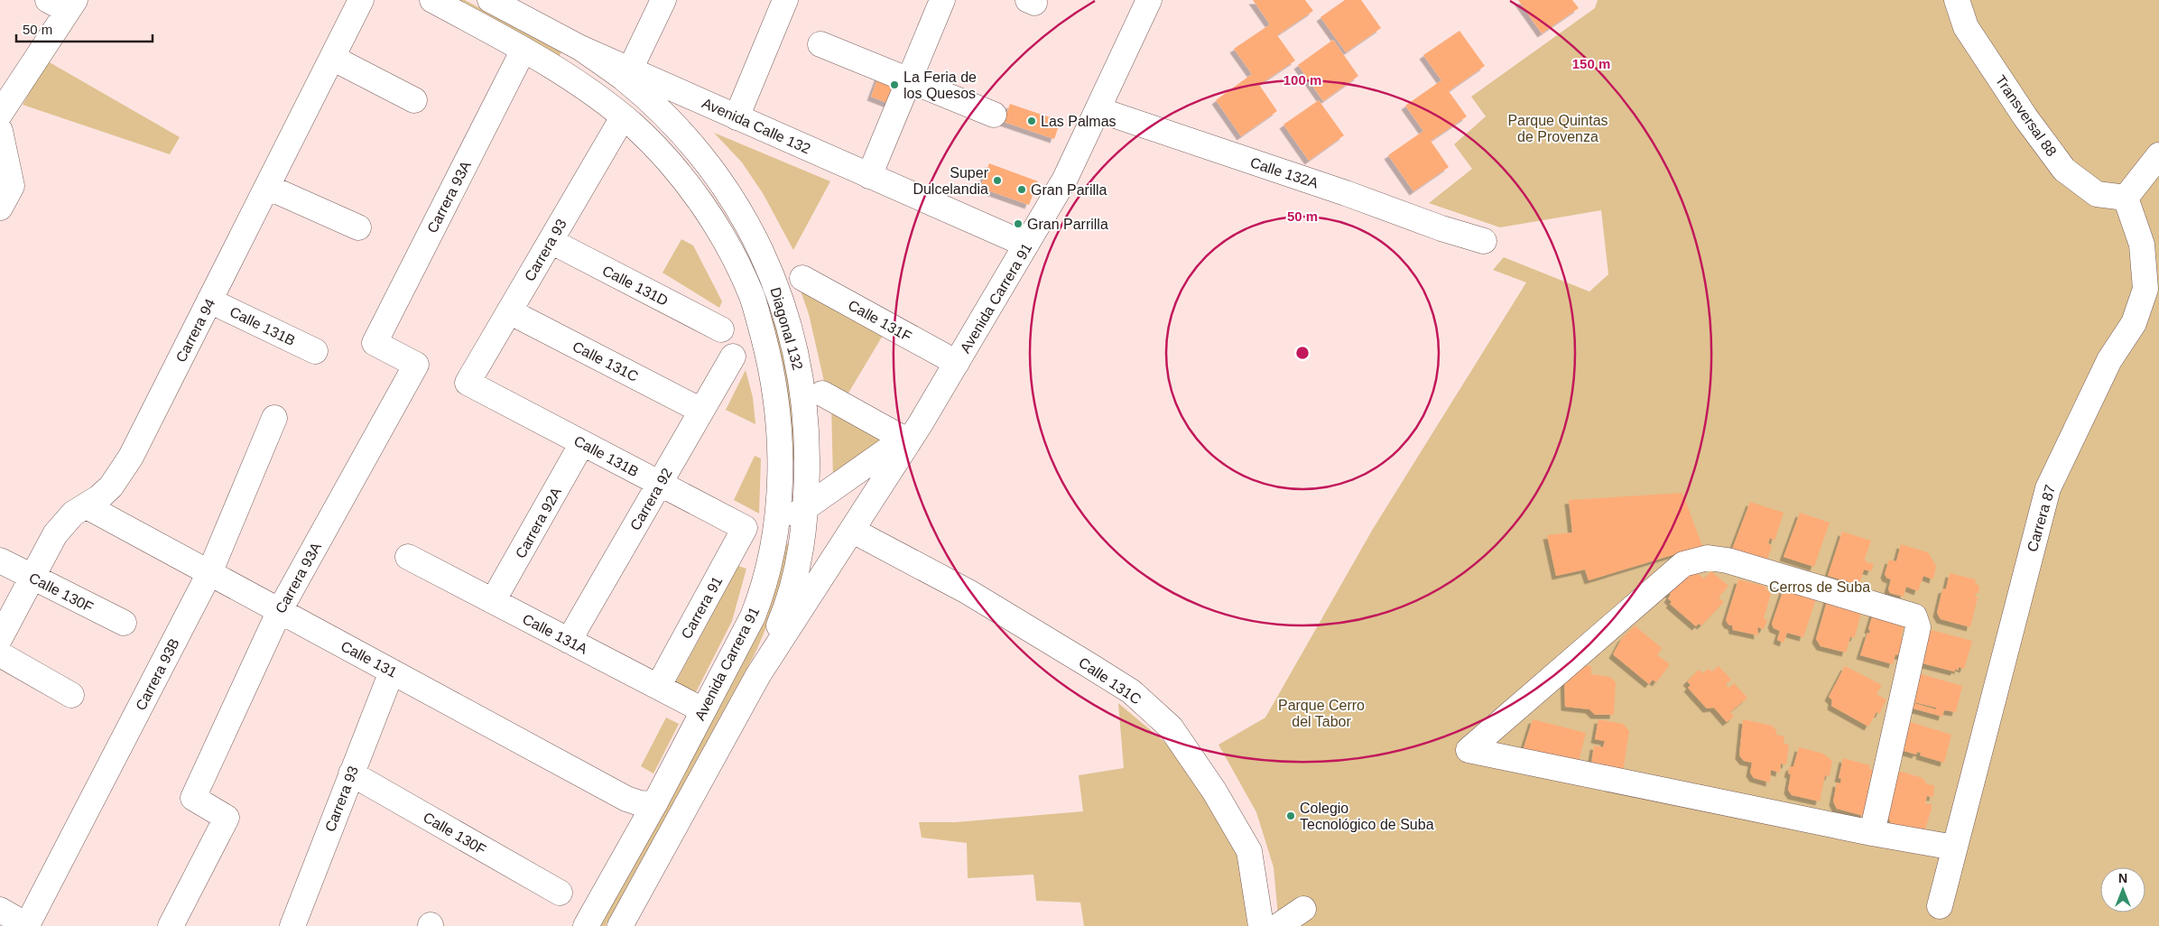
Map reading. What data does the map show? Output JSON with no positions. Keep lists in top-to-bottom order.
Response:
{
  "streets": {
    "street": [
      "Transversal 88",
      "Avenida Calle 132",
      "Calle 132A",
      "Carrera 93A",
      "Carrera 93",
      "Calle 131D",
      "Avenida Carrera 91",
      "Calle 131F",
      "Calle 131B",
      "Diagonal 132",
      "Carrera 94",
      "Calle 131C",
      "Carrera 92",
      "Carrera 87",
      "Carrera 92A",
      "Calle 130F",
      "Carrera 91",
      "Calle 131A",
      "Calle 131",
      "Carrera 93B"
    ]
  },
  "crossings": [
    ["Transversal 88", "Carrera 87"],
    ["Avenida Calle 132", "Avenida Carrera 91"],
    ["Avenida Calle 132", "Diagonal 132"],
    ["Calle 132A", "Avenida Carrera 91"],
    ["Carrera 93A", "Diagonal 132"],
    ["Carrera 93A", "Calle 131"],
    ["Carrera 93", "Calle 131D"],
    ["Carrera 93", "Calle 131B"],
    ["Carrera 93", "Diagonal 132"],
    ["Carrera 93", "Calle 131C"],
    ["Carrera 93", "Calle 130F"],
    ["Carrera 93", "Calle 131"],
    ["Avenida Carrera 91", "Calle 131F"],
    ["Avenida Carrera 91", "Diagonal 132"],
    ["Avenida Carrera 91", "Calle 131C"],
    ["Avenida Carrera 91", "Calle 131A"],
    ["Avenida Carrera 91", "Calle 131"],
    ["Calle 131B", "Carrera 94"],
    ["Calle 131B", "Carrera 92"],
    ["Calle 131B", "Carrera 92A"],
    ["Calle 131B", "Carrera 91"],
    ["Carrera 94", "Calle 130F"],
    ["Carrera 94", "Calle 131"],
    ["Calle 131C", "Carrera 92"],
    ["Carrera 92", "Calle 131A"],
    ["Carrera 92A", "Calle 131A"],
    ["Carrera 91", "Calle 131A"],
    ["Calle 131", "Carrera 93B"]
  ],
  "parks": ["Parque Quintas de Provenza", "Cerros de Suba", "Parque Cerro del Tabor"],
  "places": [
    "La Feria de los Quesos",
    "Las Palmas",
    "Super Dulcelandia",
    "Gran Parilla",
    "Gran Parrilla",
    "Colegio Tecnológico de Suba"
  ],
  "scale_bar": "50 m",
  "north": "top",
  "rings": ["150 m", "100 m", "50 m"]
}
